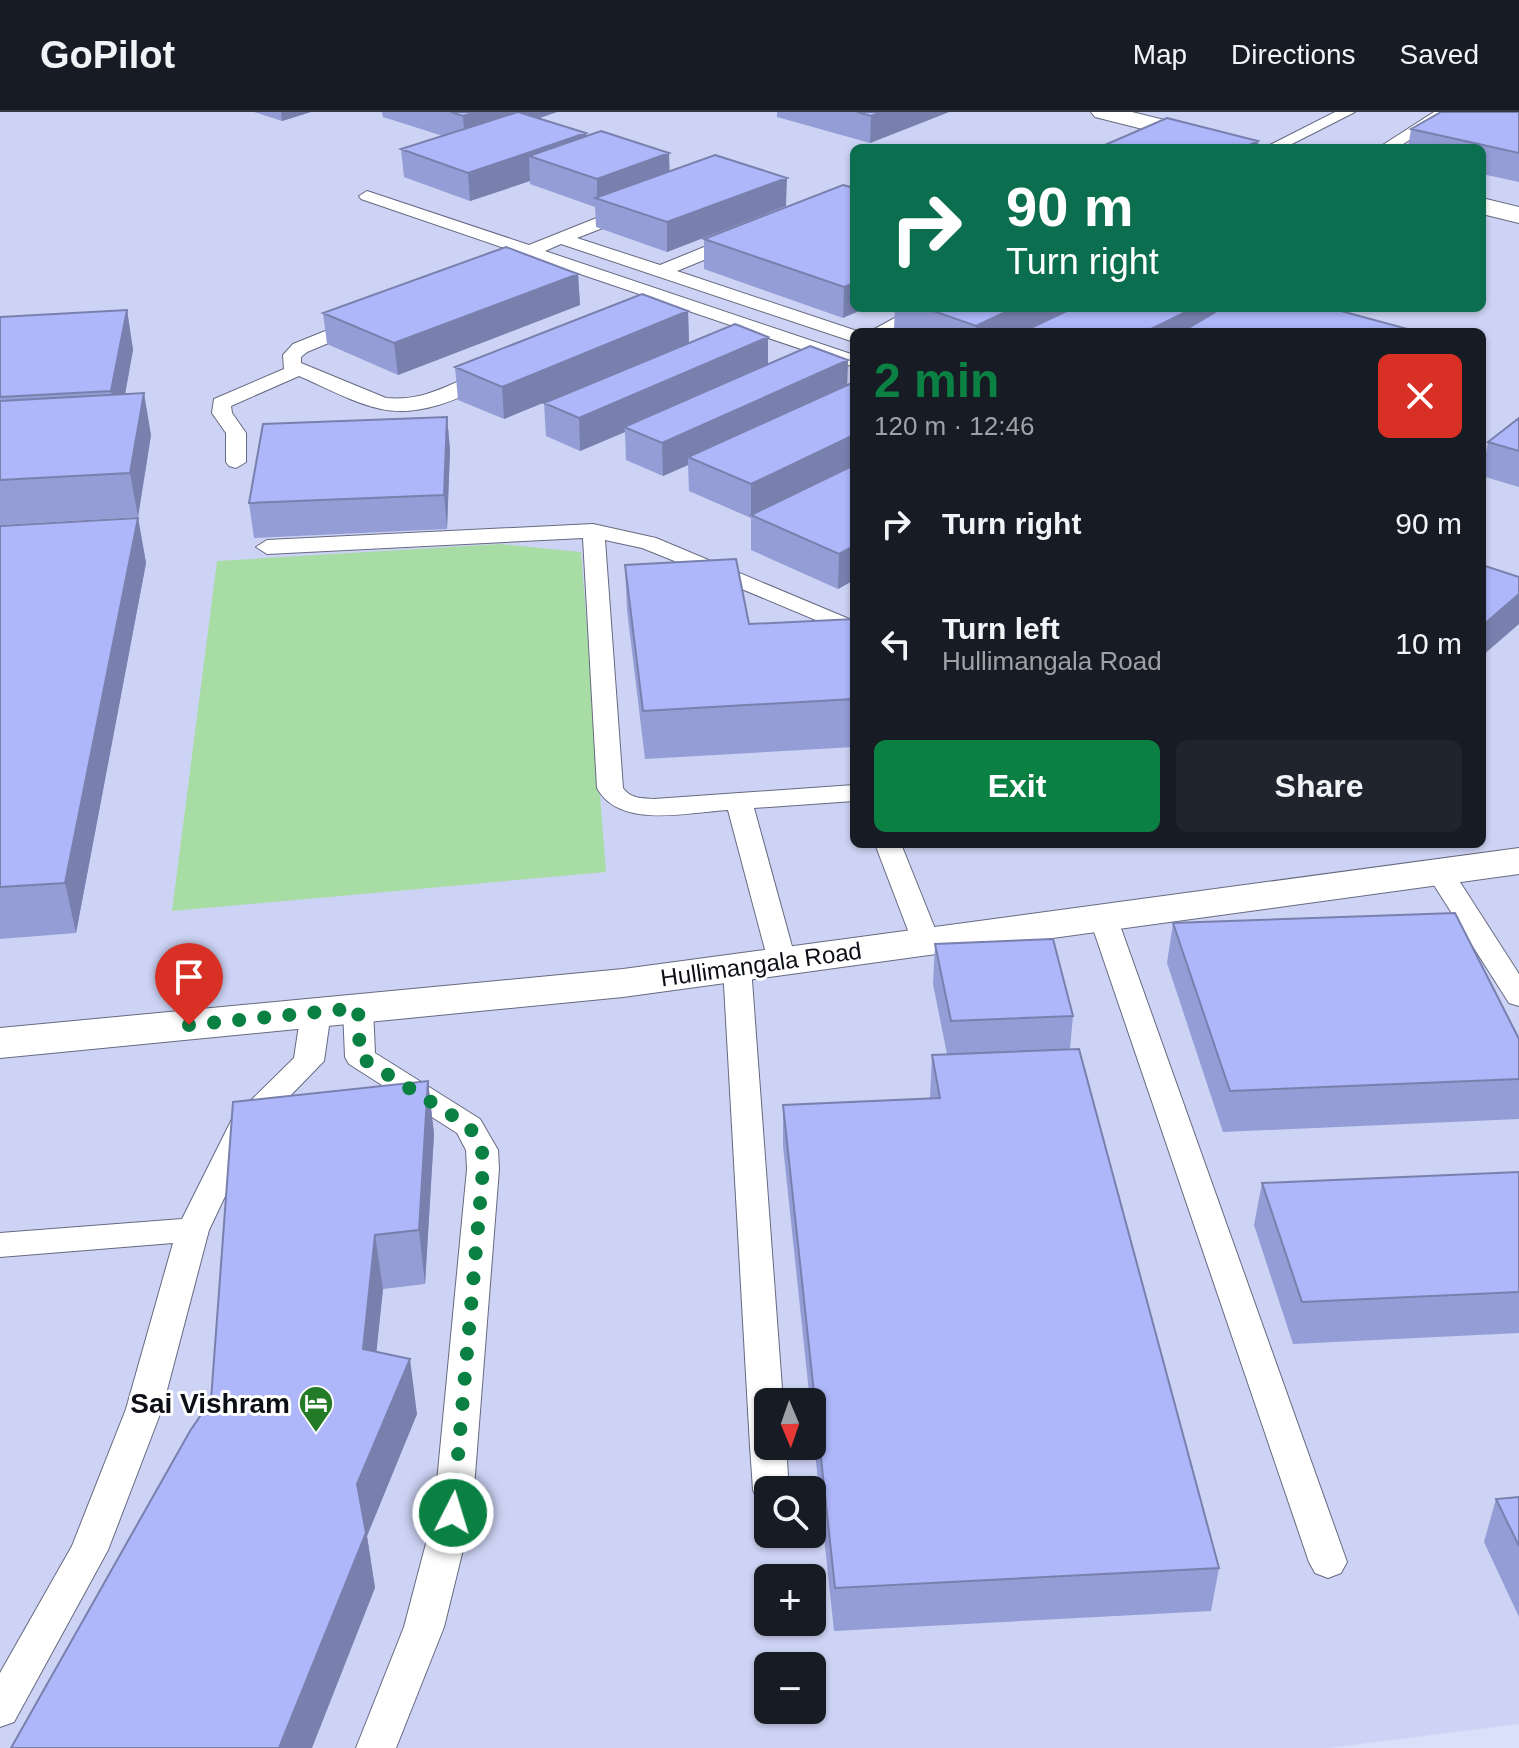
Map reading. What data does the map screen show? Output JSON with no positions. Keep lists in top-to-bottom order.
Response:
{
  "streets": {
    "street": ["Hullimangala Road"]
  },
  "places": {
    "hotel": ["Sai Vishram"]
  },
  "north": "bottom",
  "page": {
    "header": "GoPilot",
    "nav": ["Map", "Directions", "Saved"],
    "turn": ["90 m", "Turn right"],
    "heading": ["2 min", "120 m · 12:46"],
    "list": [
      {
        "name": "Turn right",
        "value": "90 m"
      },
      {
        "name": "Turn left",
        "note": "Hullimangala Road",
        "value": "10 m"
      }
    ],
    "buttons": ["Exit", "Share"],
    "map_buttons": ["+", "−"]
  }
}
